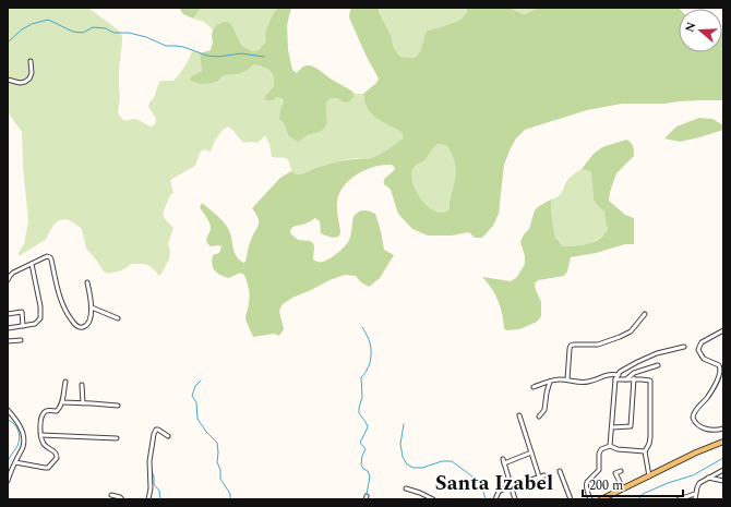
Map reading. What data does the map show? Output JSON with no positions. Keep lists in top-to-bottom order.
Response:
{
  "districts": ["Santa Izabel"],
  "scale_bar": "200 m",
  "north": "left"
}
